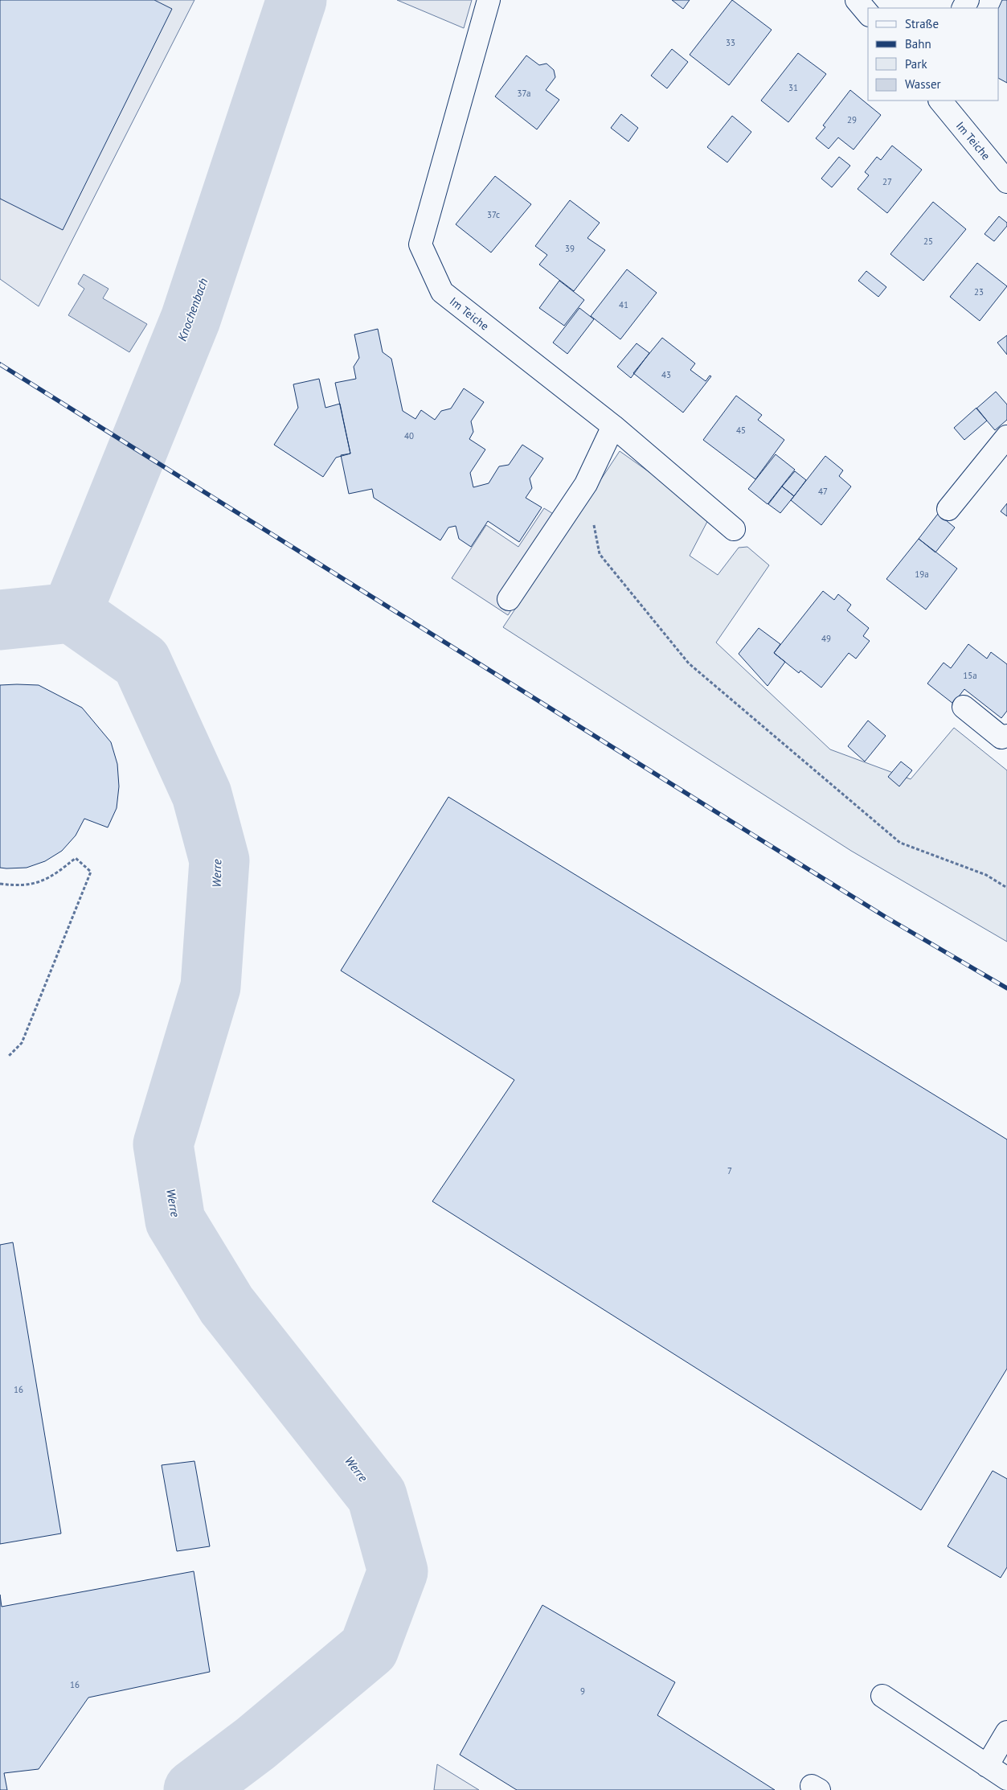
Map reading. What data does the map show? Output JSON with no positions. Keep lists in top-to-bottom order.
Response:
{
  "streets": {
    "street": ["Im Teiche"]
  },
  "water": ["Knochenbach", "Werre"],
  "house_numbers": [
    "33",
    "31",
    "37a",
    "29",
    "27",
    "37c",
    "25",
    "39",
    "23",
    "41",
    "43",
    "45",
    "40",
    "47",
    "19a",
    "49",
    "15a",
    "7",
    "16",
    "16",
    "9"
  ],
  "legend": [
    "Straße",
    "Bahn",
    "Park",
    "Wasser"
  ]
}
